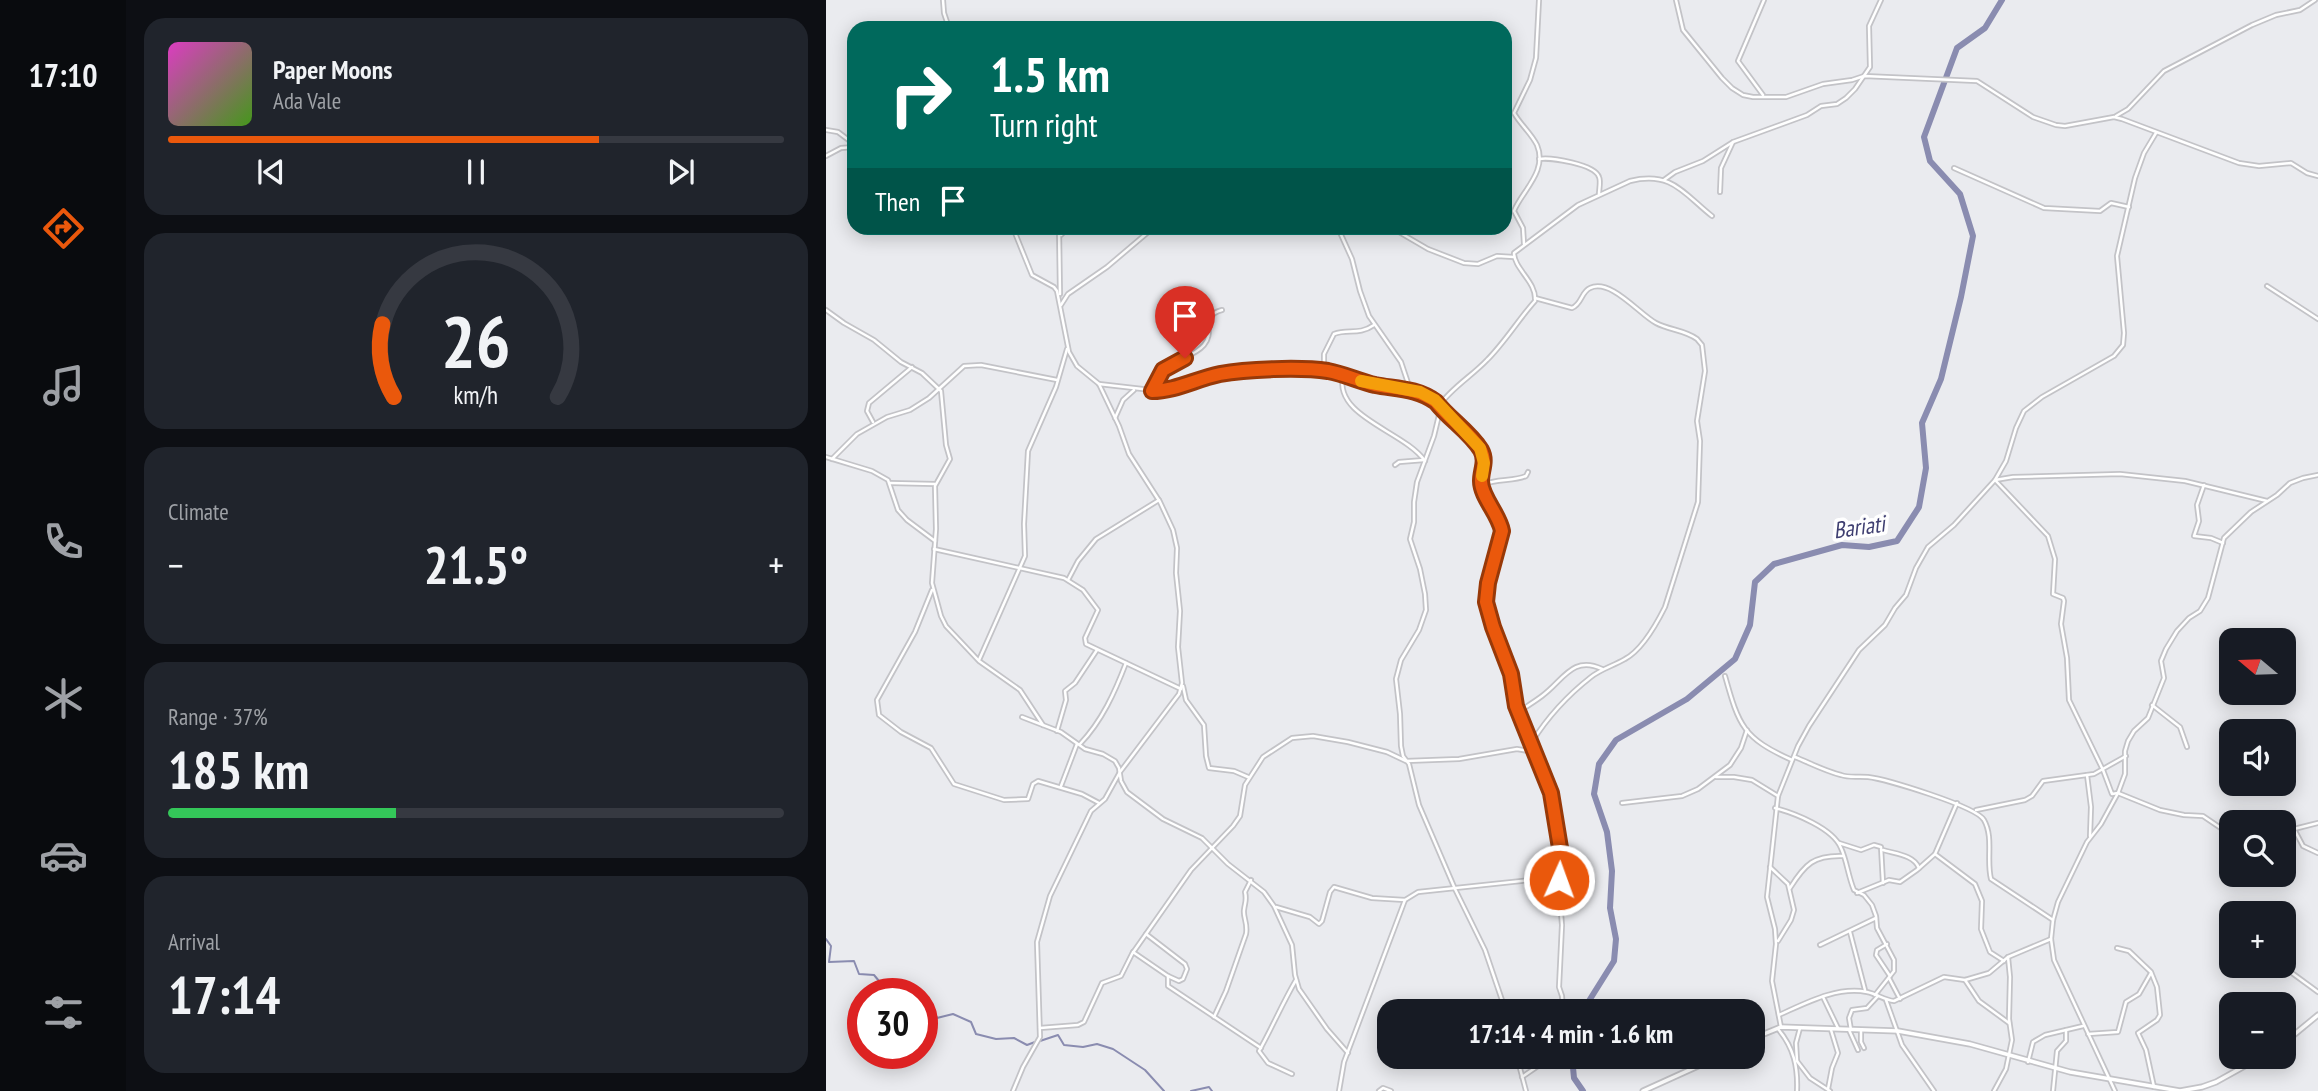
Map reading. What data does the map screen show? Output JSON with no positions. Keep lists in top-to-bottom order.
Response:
{
  "water": ["Bariati"],
  "north": "left",
  "page": {
    "tabs": "17:10",
    "turn": ["1.5 km", "Turn right"],
    "song": ["Paper Moons", "Ada Vale"],
    "then": "Then",
    "tile": [
      "Climate",
      ["Range · 37%", "185 km"],
      ["Arrival", "17:14"]
    ],
    "heat": ["−", "21.5°", "+"],
    "map_buttons": ["+", "−"],
    "limit": "30",
    "trip": "17:14 · 4 min · 1.6 km",
    "gauge": ["26", "km/h"]
  }
}
